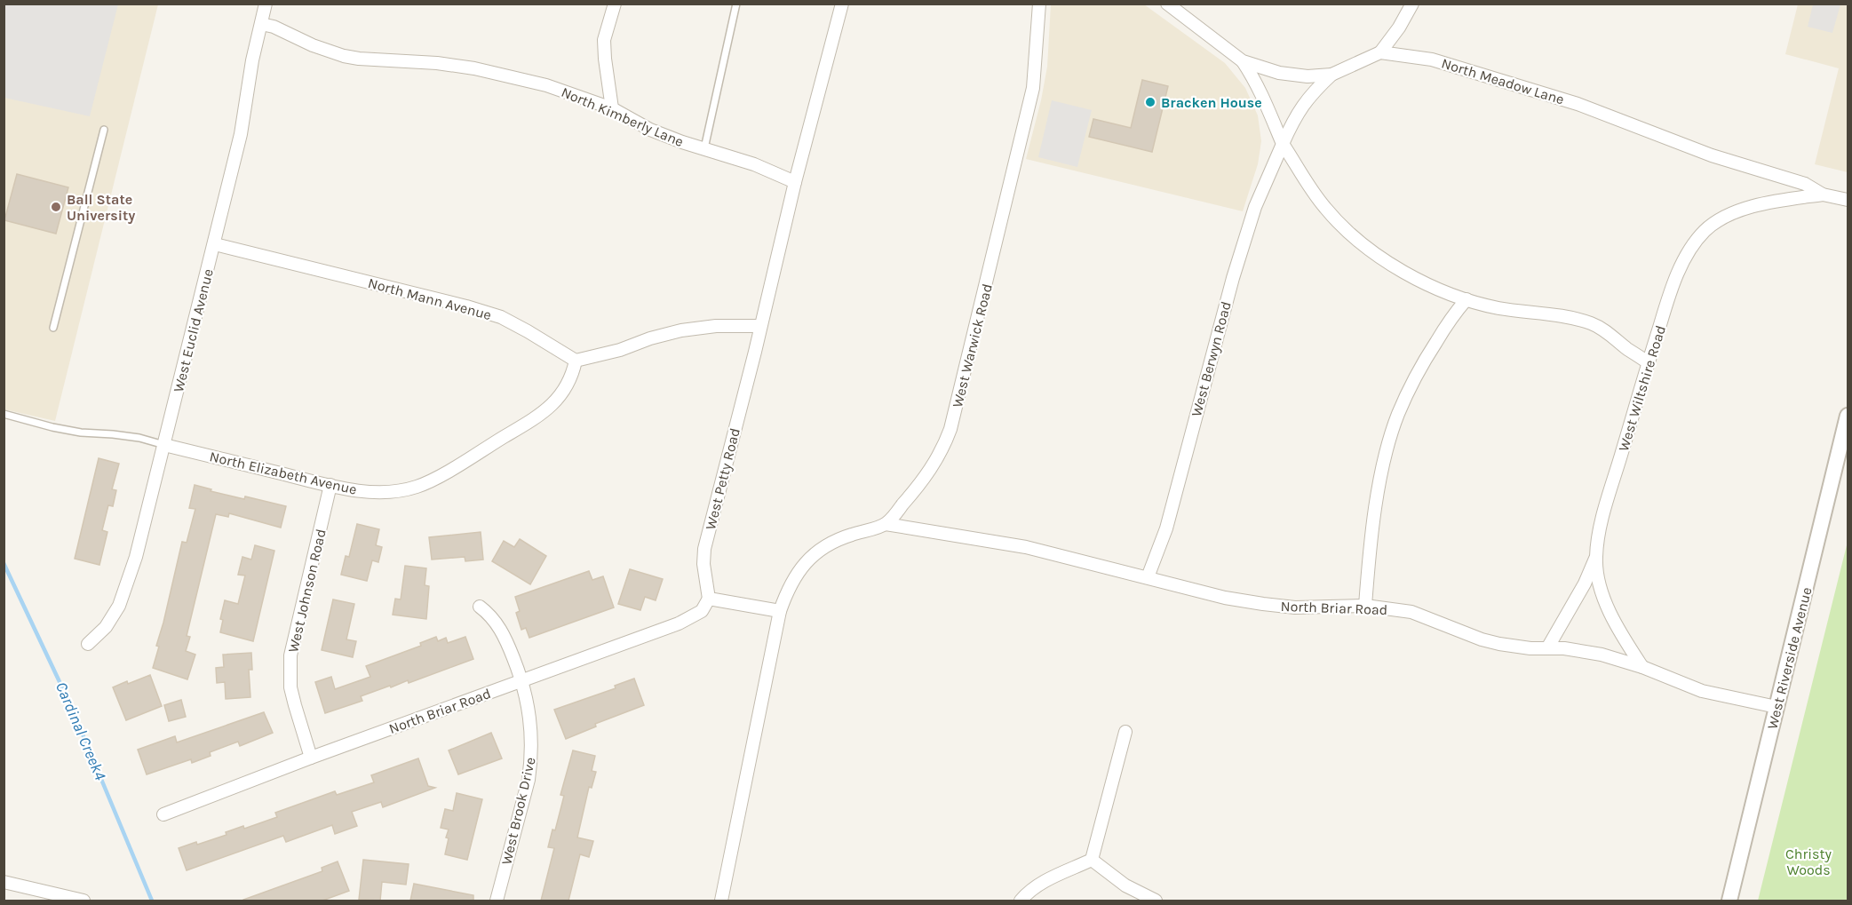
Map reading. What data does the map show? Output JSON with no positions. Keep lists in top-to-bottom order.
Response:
{
  "streets": {
    "street": [
      "North Meadow Lane",
      "North Kimberly Lane",
      "North Mann Avenue",
      "West Euclid Avenue",
      "West Warwick Road",
      "West Berwyn Road",
      "West Wiltshire Road",
      "North Elizabeth Avenue",
      "West Petty Road",
      "West Johnson Road",
      "North Briar Road",
      "West Riverside Avenue",
      "West Brook Drive"
    ]
  },
  "crossings": [
    ["North Meadow Lane", "West Wiltshire Road"],
    ["North Kimberly Lane", "West Euclid Avenue"],
    ["North Kimberly Lane", "West Petty Road"],
    ["North Mann Avenue", "West Euclid Avenue"],
    ["North Mann Avenue", "North Elizabeth Avenue"],
    ["West Euclid Avenue", "North Elizabeth Avenue"],
    ["West Warwick Road", "North Briar Road"],
    ["West Berwyn Road", "North Briar Road"],
    ["West Wiltshire Road", "North Briar Road"],
    ["North Elizabeth Avenue", "West Johnson Road"],
    ["West Petty Road", "North Briar Road"],
    ["West Johnson Road", "North Briar Road"],
    ["North Briar Road", "West Riverside Avenue"],
    ["North Briar Road", "West Brook Drive"]
  ],
  "water": ["Cardinal Creek4"],
  "parks": ["Christy Woods"],
  "places": ["Bracken House", "Ball State University"]
}
